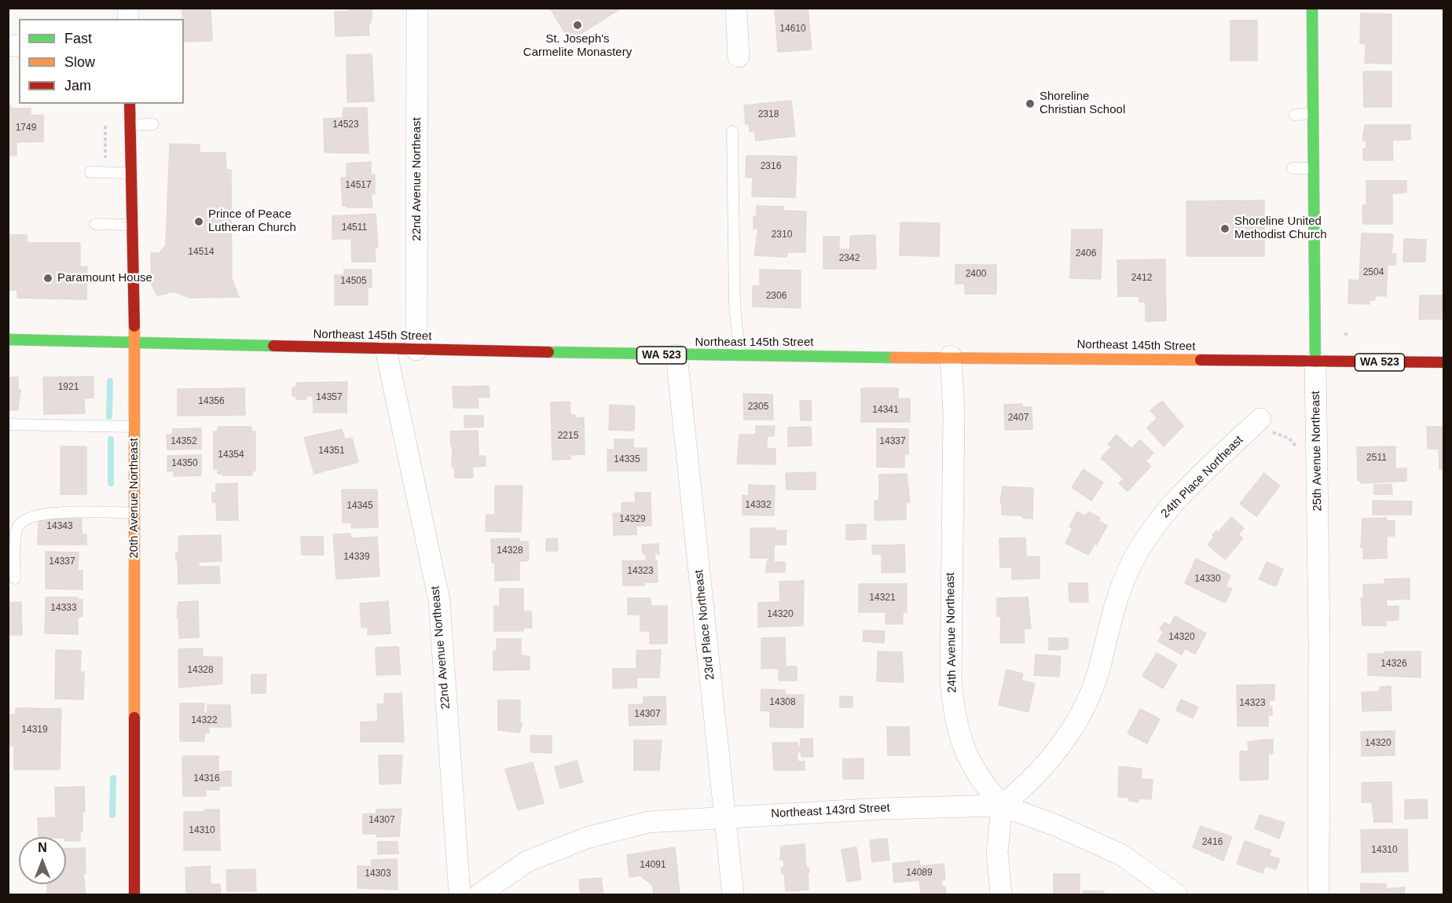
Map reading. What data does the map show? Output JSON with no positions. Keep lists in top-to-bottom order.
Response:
{
  "streets": {
    "main road": [
      "Northeast 145th Street",
      "WA 523",
      "25th Avenue Northeast",
      "20th Avenue Northeast"
    ],
    "street": [
      "22nd Avenue Northeast",
      "24th Place Northeast",
      "23rd Place Northeast",
      "24th Avenue Northeast",
      "Northeast 143rd Street"
    ]
  },
  "crossings": [
    ["22nd Avenue Northeast", "Northeast 145th Street"],
    ["Northeast 145th Street", "25th Avenue Northeast"],
    ["Northeast 145th Street", "20th Avenue Northeast"],
    ["Northeast 145th Street", "23rd Place Northeast"],
    ["Northeast 145th Street", "24th Avenue Northeast"],
    ["24th Place Northeast", "24th Avenue Northeast"],
    ["24th Place Northeast", "Northeast 143rd Street"],
    ["23rd Place Northeast", "Northeast 143rd Street"],
    ["24th Avenue Northeast", "Northeast 143rd Street"]
  ],
  "places": [
    "St. Joseph's Carmelite Monastery",
    "Shoreline Christian School",
    "Prince of Peace Lutheran Church",
    "Shoreline United Methodist Church",
    "Paramount House"
  ],
  "house_numbers": [
    "14610",
    "2318",
    "14523",
    "1749",
    "2316",
    "14517",
    "14511",
    "2310",
    "14514",
    "2406",
    "2342",
    "2504",
    "2400",
    "2412",
    "14505",
    "2306",
    "1921",
    "14357",
    "14356",
    "2305",
    "14341",
    "2407",
    "2215",
    "14352",
    "14337",
    "14351",
    "14354",
    "2511",
    "14335",
    "14350",
    "14332",
    "14345",
    "14329",
    "14343",
    "14328",
    "14339",
    "14337",
    "14323",
    "14330",
    "14321",
    "14333",
    "14320",
    "14320",
    "14326",
    "14328",
    "14308",
    "14323",
    "14307",
    "14322",
    "14319",
    "14320",
    "14316",
    "14307",
    "14310",
    "2416",
    "14310",
    "14091",
    "14089",
    "14303"
  ],
  "legend": ["Fast", "Slow", "Jam"],
  "north": "top"
}
